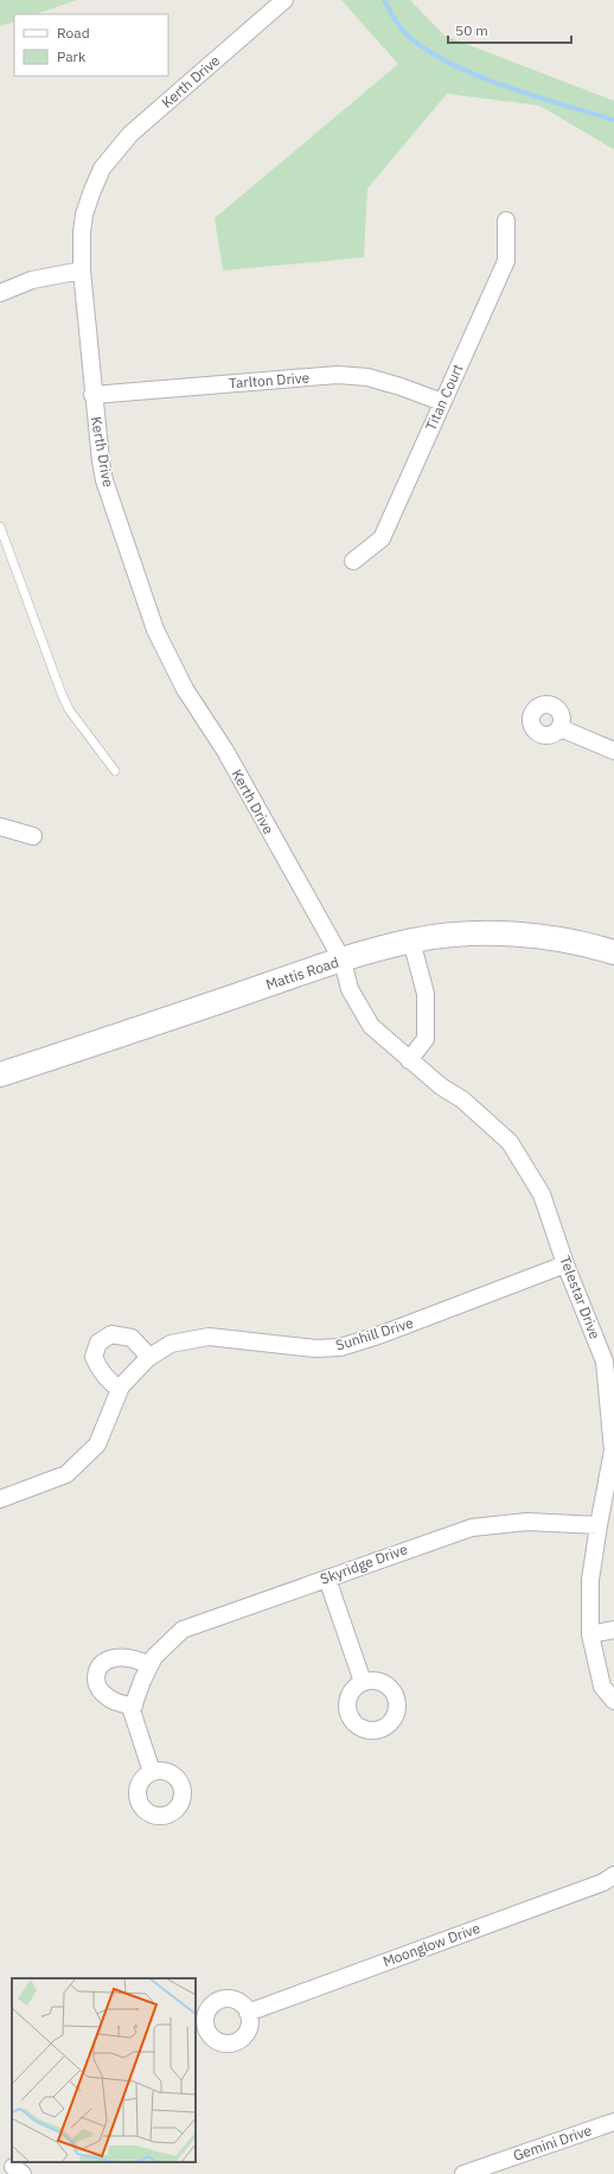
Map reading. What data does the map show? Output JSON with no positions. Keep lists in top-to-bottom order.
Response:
{
  "streets": {
    "main road": ["Mattis Road"],
    "street": [
      "Kerth Drive",
      "Tarlton Drive",
      "Titan Court",
      "Telestar Drive",
      "Sunhill Drive",
      "Skyridge Drive",
      "Moonglow Drive",
      "Gemini Drive"
    ]
  },
  "crossings": [
    ["Kerth Drive", "Tarlton Drive"],
    ["Kerth Drive", "Mattis Road"],
    ["Kerth Drive", "Telestar Drive"],
    ["Tarlton Drive", "Titan Court"],
    ["Mattis Road", "Telestar Drive"],
    ["Telestar Drive", "Sunhill Drive"],
    ["Telestar Drive", "Skyridge Drive"]
  ],
  "legend": ["Road", "Park"],
  "scale_bar": "50 m"
}
